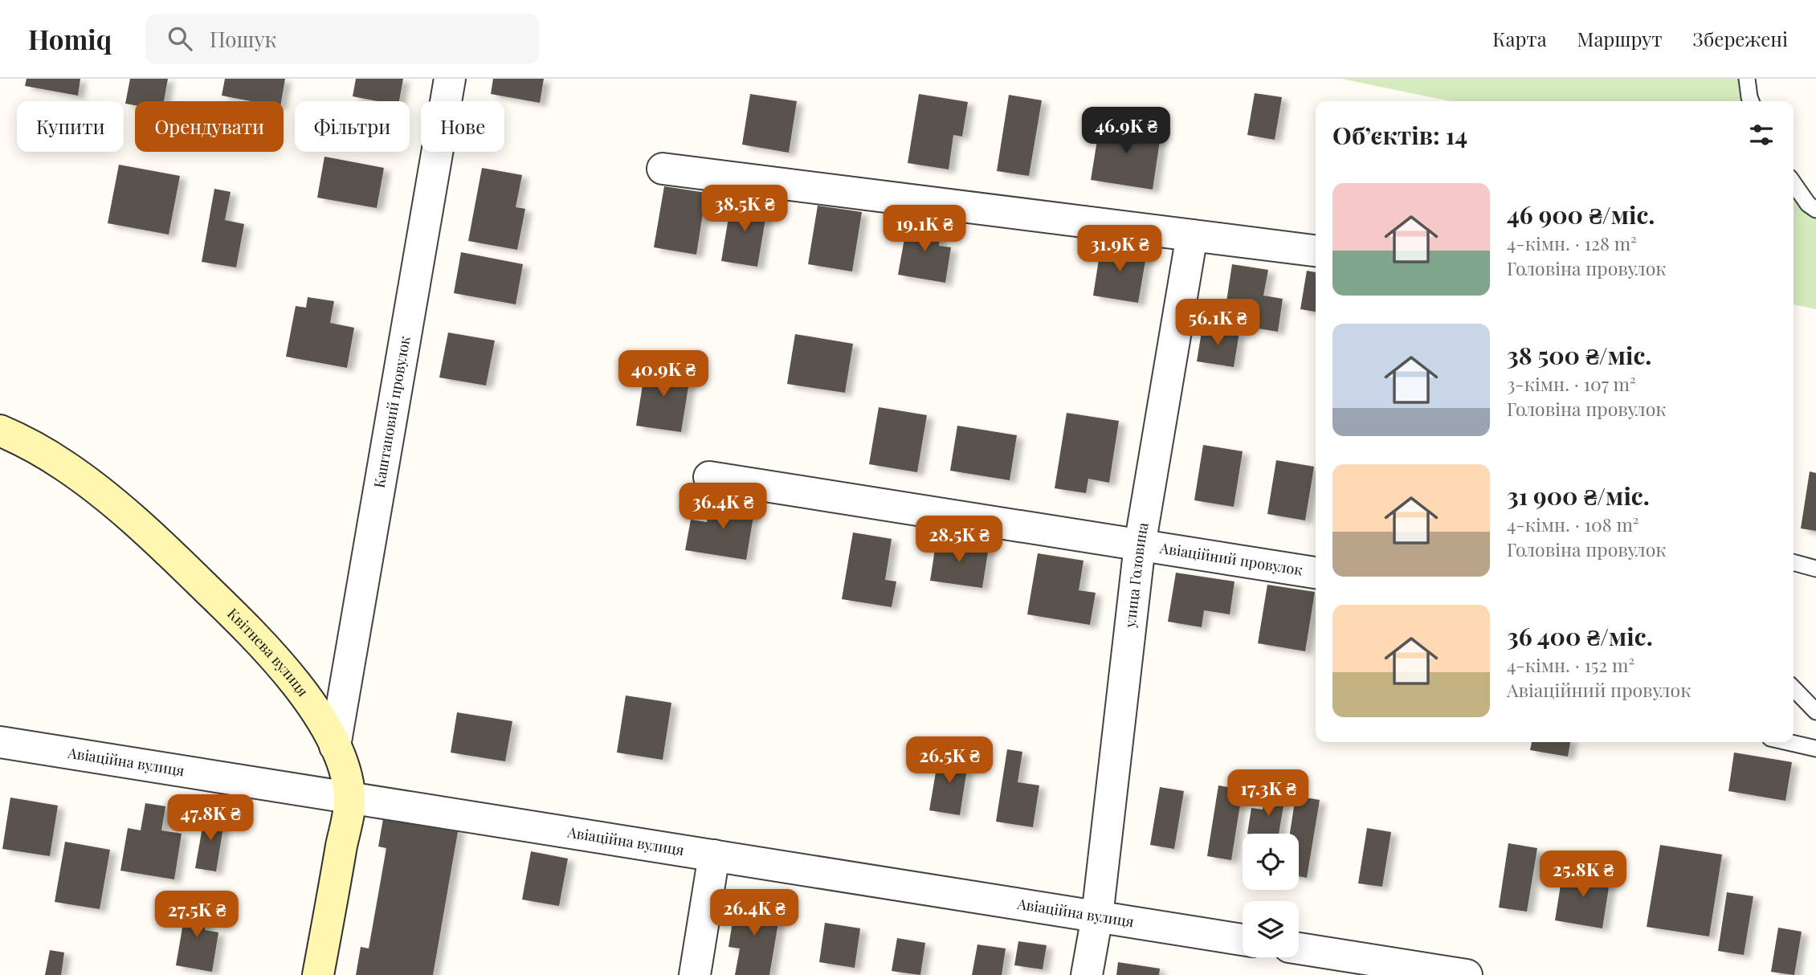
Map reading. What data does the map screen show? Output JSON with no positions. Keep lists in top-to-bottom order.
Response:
{
  "streets": {
    "main road": ["Квітнева вулиця"],
    "street": [
      "Каштановий провулок",
      "Авіаційний провулок",
      "улица Головина",
      "Авіаційна вулиця"
    ]
  },
  "crossings": [
    ["Каштановий провулок", "Квітнева вулиця"],
    ["Авіаційний провулок", "улица Головина"],
    ["улица Головина", "Авіаційна вулиця"],
    ["Квітнева вулиця", "Авіаційна вулиця"]
  ],
  "page": {
    "header": "Homiq",
    "search": "Пошук",
    "nav": ["Карта", "Маршрут", "Збережені"],
    "chip": [
      "Купити",
      "Орендувати",
      "Фільтри",
      "Нове"
    ],
    "heading": "Об’єктів: 14",
    "price": [
      "46.9K ₴",
      "38.5K ₴",
      "19.1K ₴",
      "31.9K ₴",
      "56.1K ₴",
      "40.9K ₴",
      "36.4K ₴",
      "28.5K ₴",
      "26.5K ₴",
      "17.3K ₴",
      "47.8K ₴",
      "25.8K ₴",
      "26.4K ₴",
      "27.5K ₴"
    ],
    "list": [
      {
        "name": "46 900 ₴/міс.",
        "note": "4-кімн. · 128 m² · Головіна провулок"
      },
      {
        "name": "38 500 ₴/міс.",
        "note": "3-кімн. · 107 m² · Головіна провулок"
      },
      {
        "name": "31 900 ₴/міс.",
        "note": "4-кімн. · 108 m² · Головіна провулок"
      },
      {
        "name": "36 400 ₴/міс.",
        "note": "4-кімн. · 152 m² · Авіаційний провулок"
      }
    ]
  }
}
